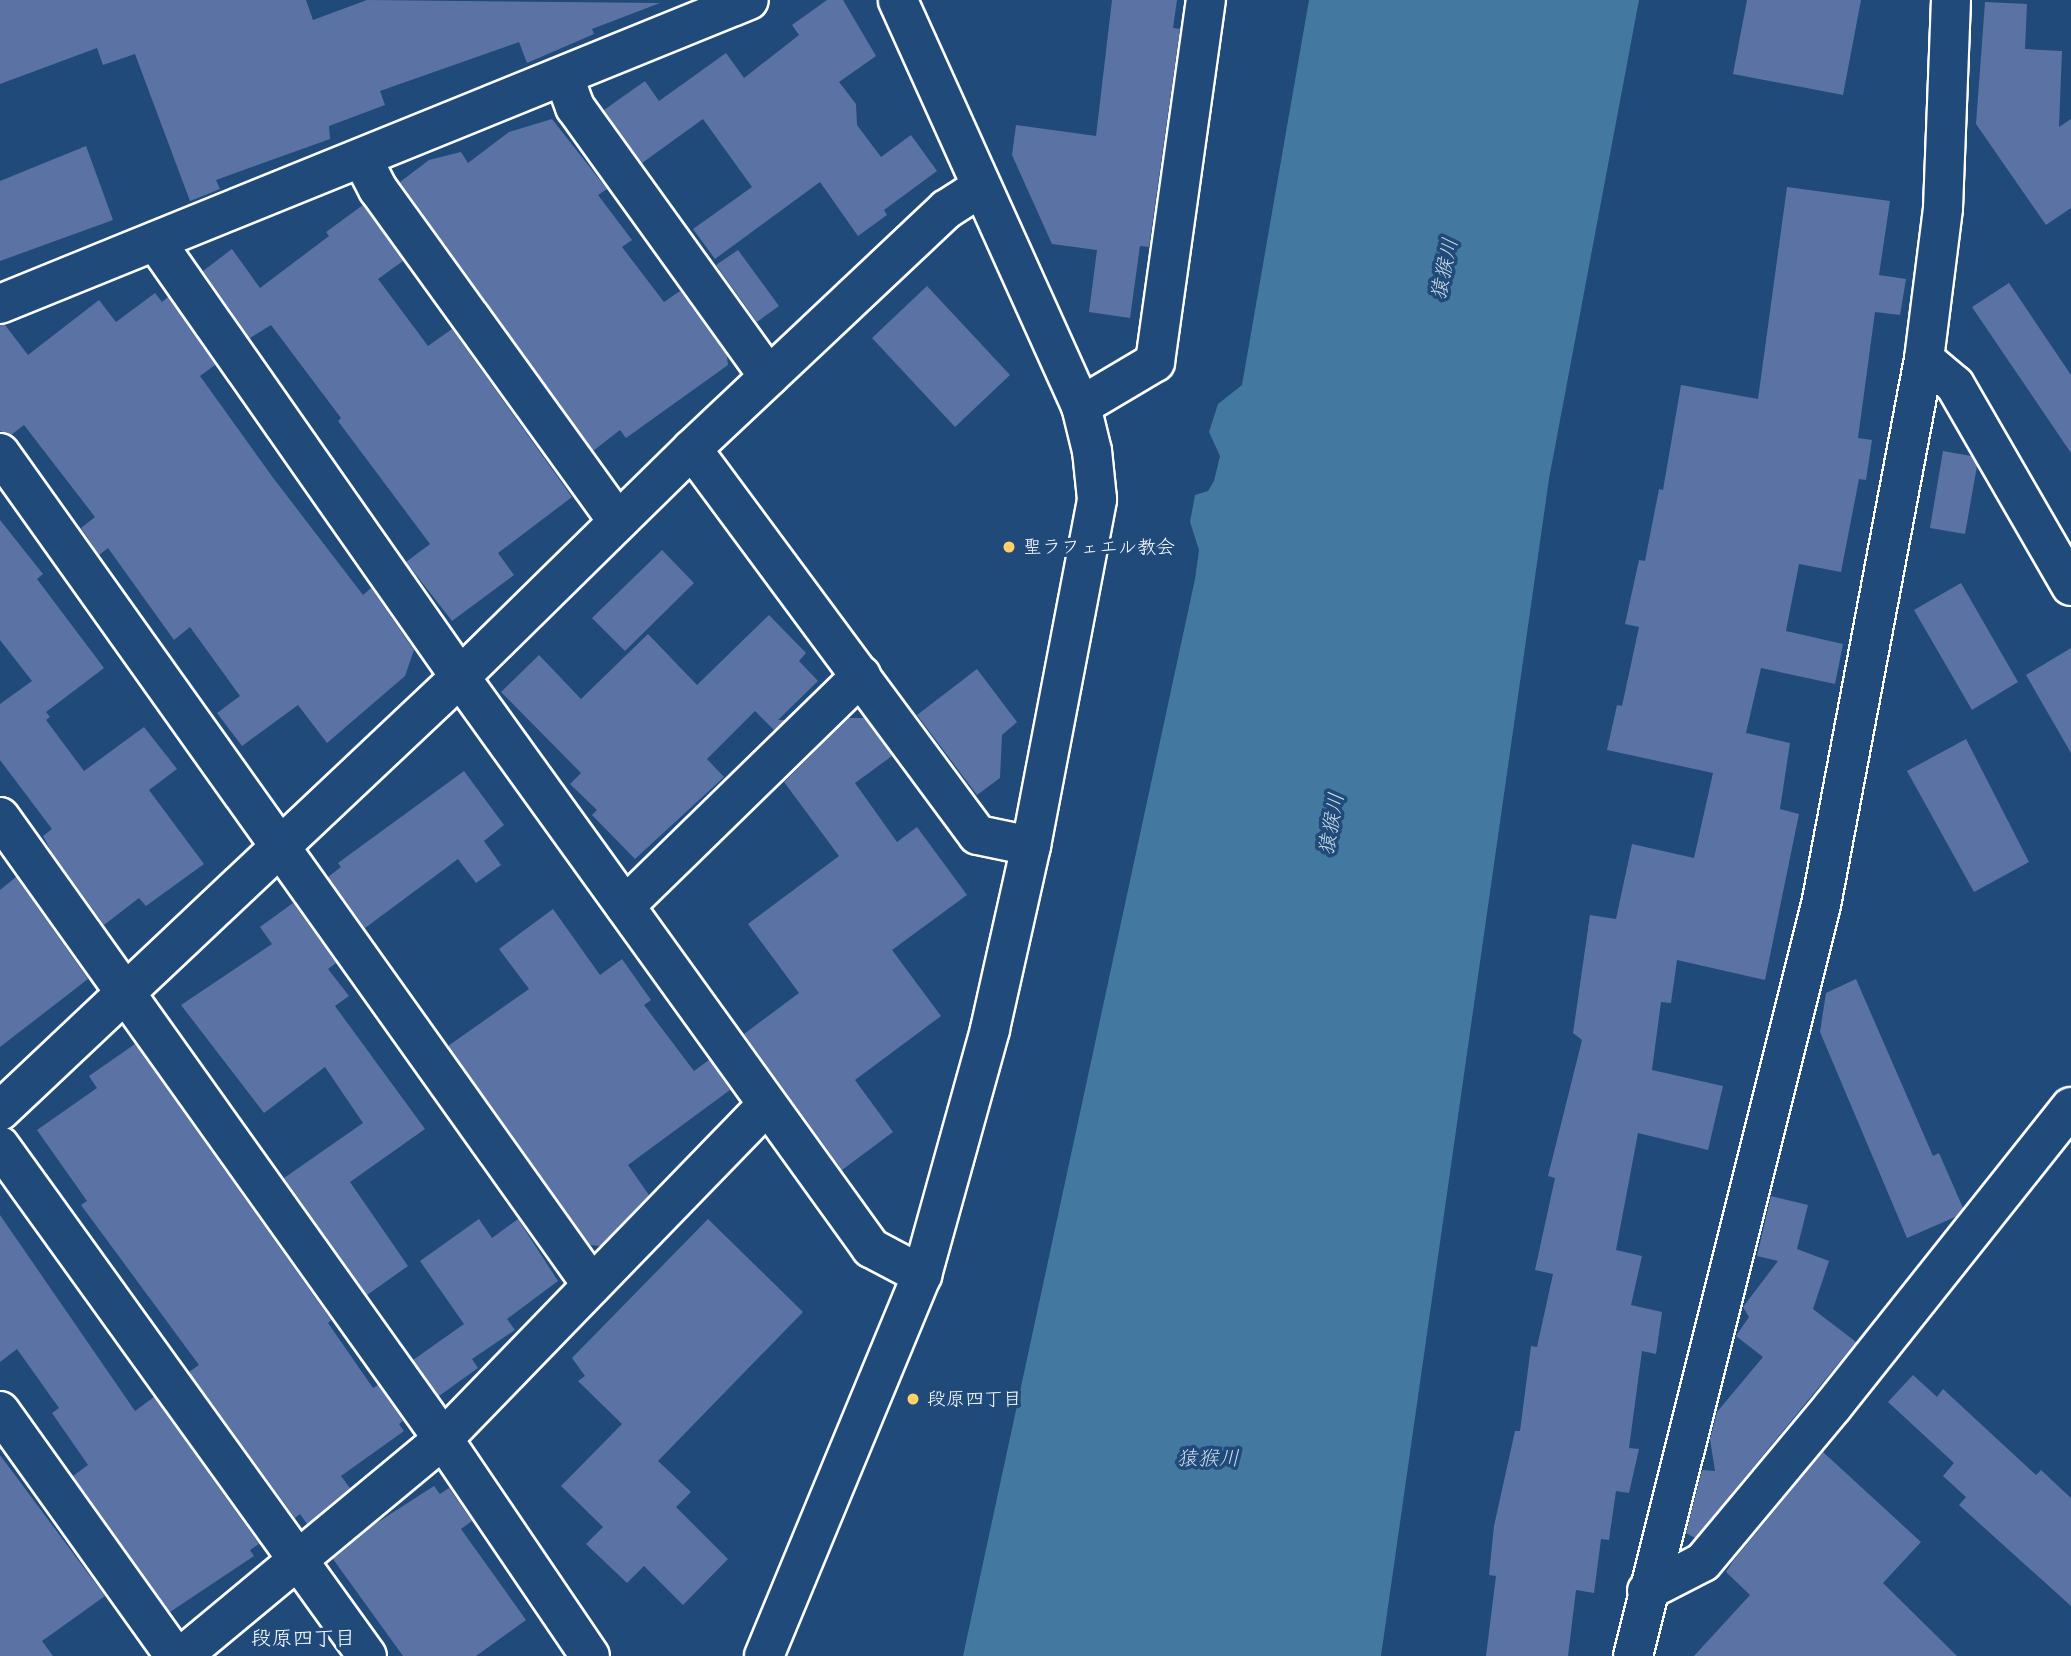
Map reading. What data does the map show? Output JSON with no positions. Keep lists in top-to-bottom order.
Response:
{
  "districts": ["段原四丁目"],
  "water": ["猿猴川"],
  "places": ["聖ラフェエル教会", "段原四丁目"]
}
